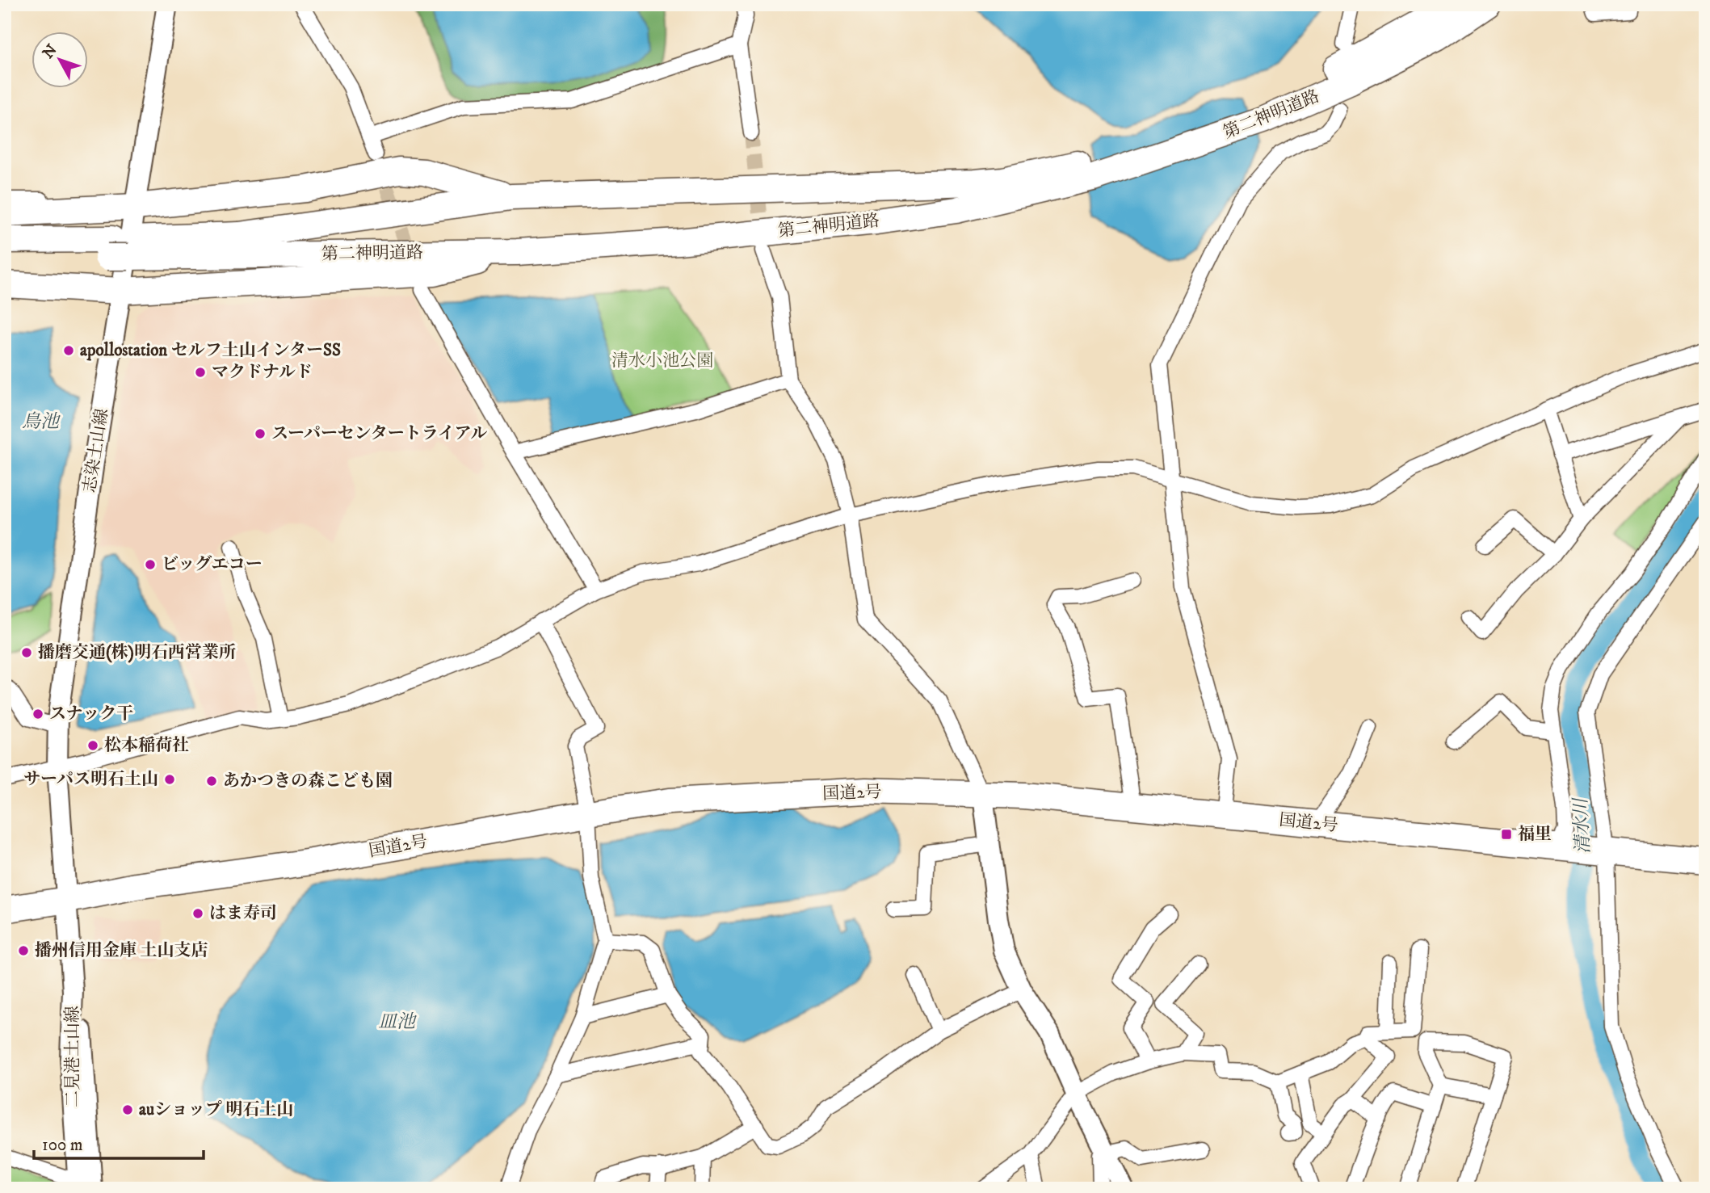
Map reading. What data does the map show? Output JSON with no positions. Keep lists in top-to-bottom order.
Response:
{
  "streets": {
    "highway": ["第二神明道路", "国道2号"],
    "main road": ["志染土山線", "二見港土山線"]
  },
  "crossings": [
    ["志染土山線", "国道2号"],
    ["志染土山線", "二見港土山線"],
    ["国道2号", "二見港土山線"]
  ],
  "water": ["鳥池", "清水川", "皿池"],
  "parks": ["清水小池公園"],
  "places": {
    "other": [
      "apollostation セルフ土山インターSS",
      "マクドナルド",
      "スーパーセンタートライアル",
      "ビッグエコー",
      "播磨交通(株)明石西営業所",
      "スナック干",
      "松本稲荷社",
      "サーパス明石土山",
      "あかつきの森こども園",
      "はま寿司",
      "播州信用金庫 土山支店",
      "auショップ 明石土山"
    ],
    "transit": ["福里"]
  },
  "scale_bar": "100 m",
  "north": "top left"
}
